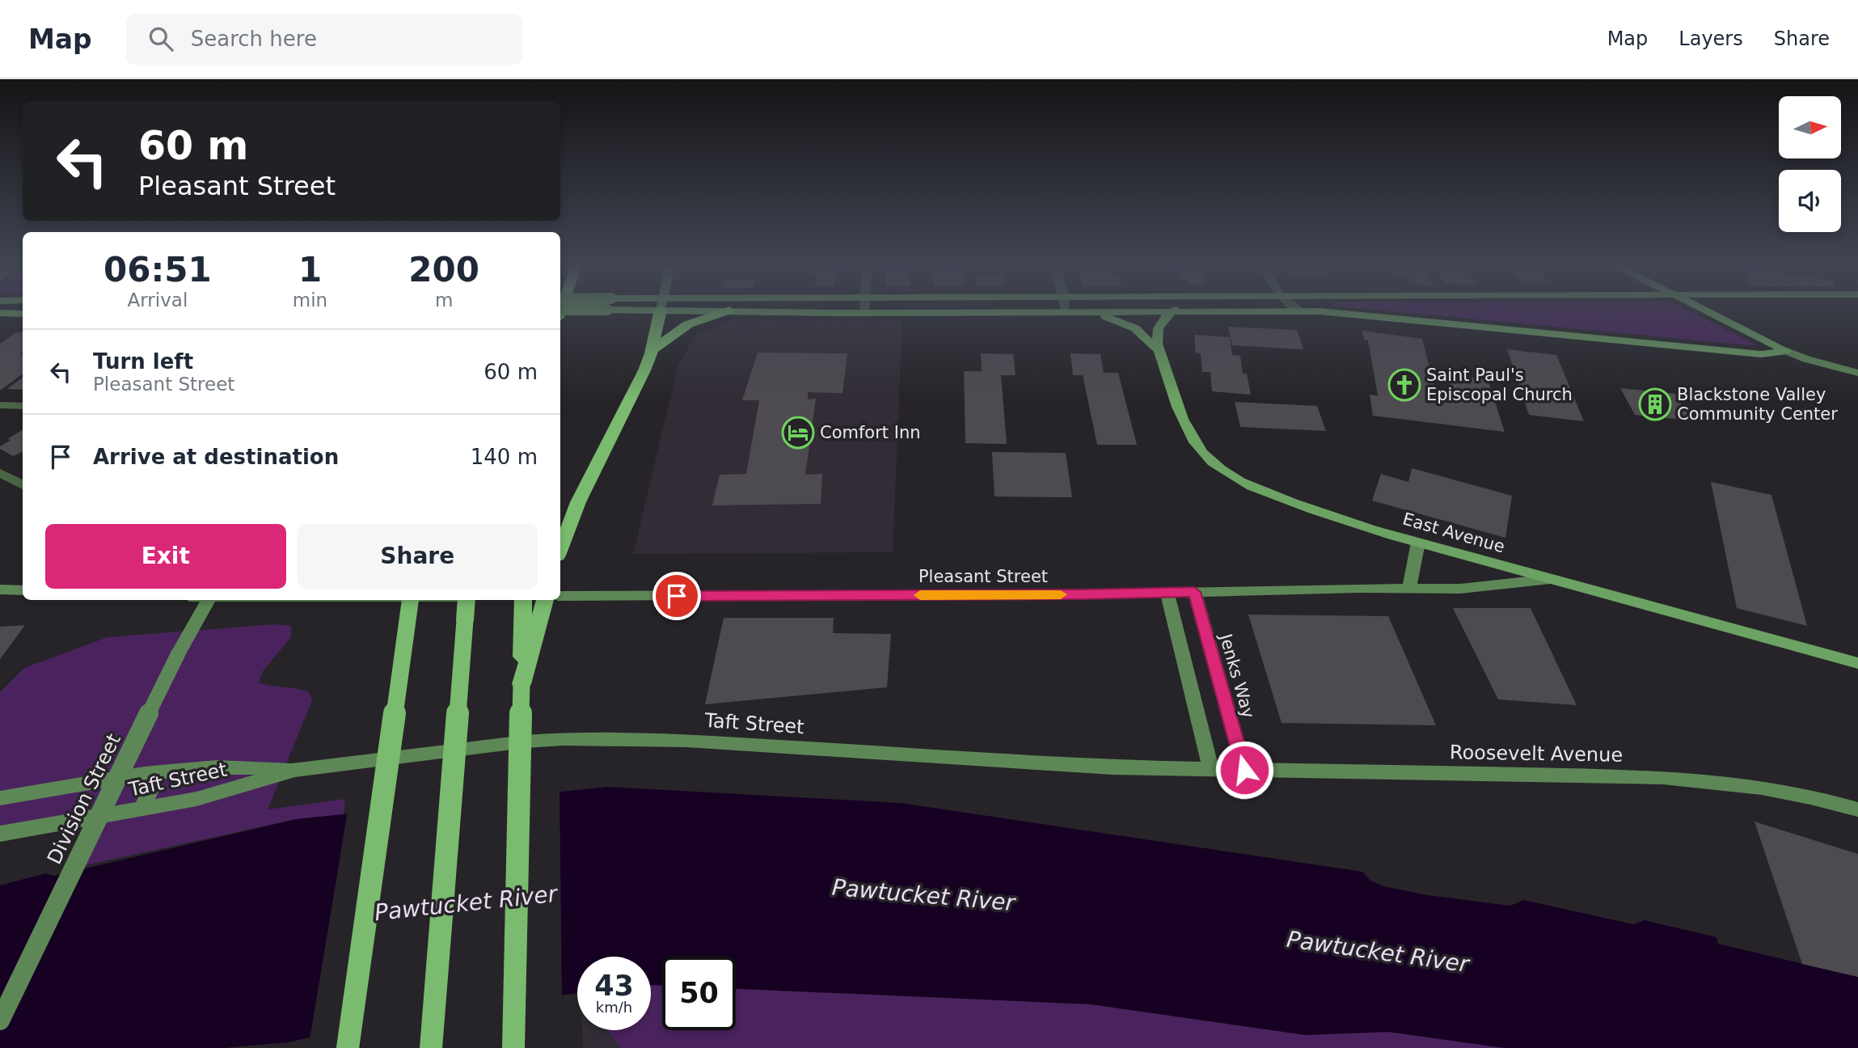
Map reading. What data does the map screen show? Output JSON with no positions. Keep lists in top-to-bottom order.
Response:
{
  "streets": {
    "main road": [
      "East Avenue",
      "Pleasant Street",
      "Jenks Way",
      "Taft Street",
      "Roosevelt Avenue",
      "Division Street"
    ]
  },
  "crossings": [
    ["East Avenue", "Pleasant Street"],
    ["Pleasant Street", "Jenks Way"],
    ["Jenks Way", "Roosevelt Avenue"],
    ["Taft Street", "Roosevelt Avenue"]
  ],
  "water": ["Pawtucket River"],
  "places": {
    "church": ["Saint Paul's Episcopal Church"],
    "building": ["Blackstone Valley Community Center"],
    "hotel": ["Comfort Inn"]
  },
  "north": "right",
  "page": {
    "header": "Map",
    "search": "Search here",
    "nav": ["Map", "Layers", "Share"],
    "turn": ["60 m", "Pleasant Street"],
    "eta": [
      "06:51",
      "Arrival",
      "1",
      "min",
      "200",
      "m"
    ],
    "list": [
      {
        "name": "Turn left",
        "note": "Pleasant Street",
        "value": "60 m"
      },
      {
        "name": "Arrive at destination",
        "value": "140 m"
      }
    ],
    "buttons": ["Exit", "Share"],
    "speed": "43 km/h",
    "limit": "50"
  }
}
